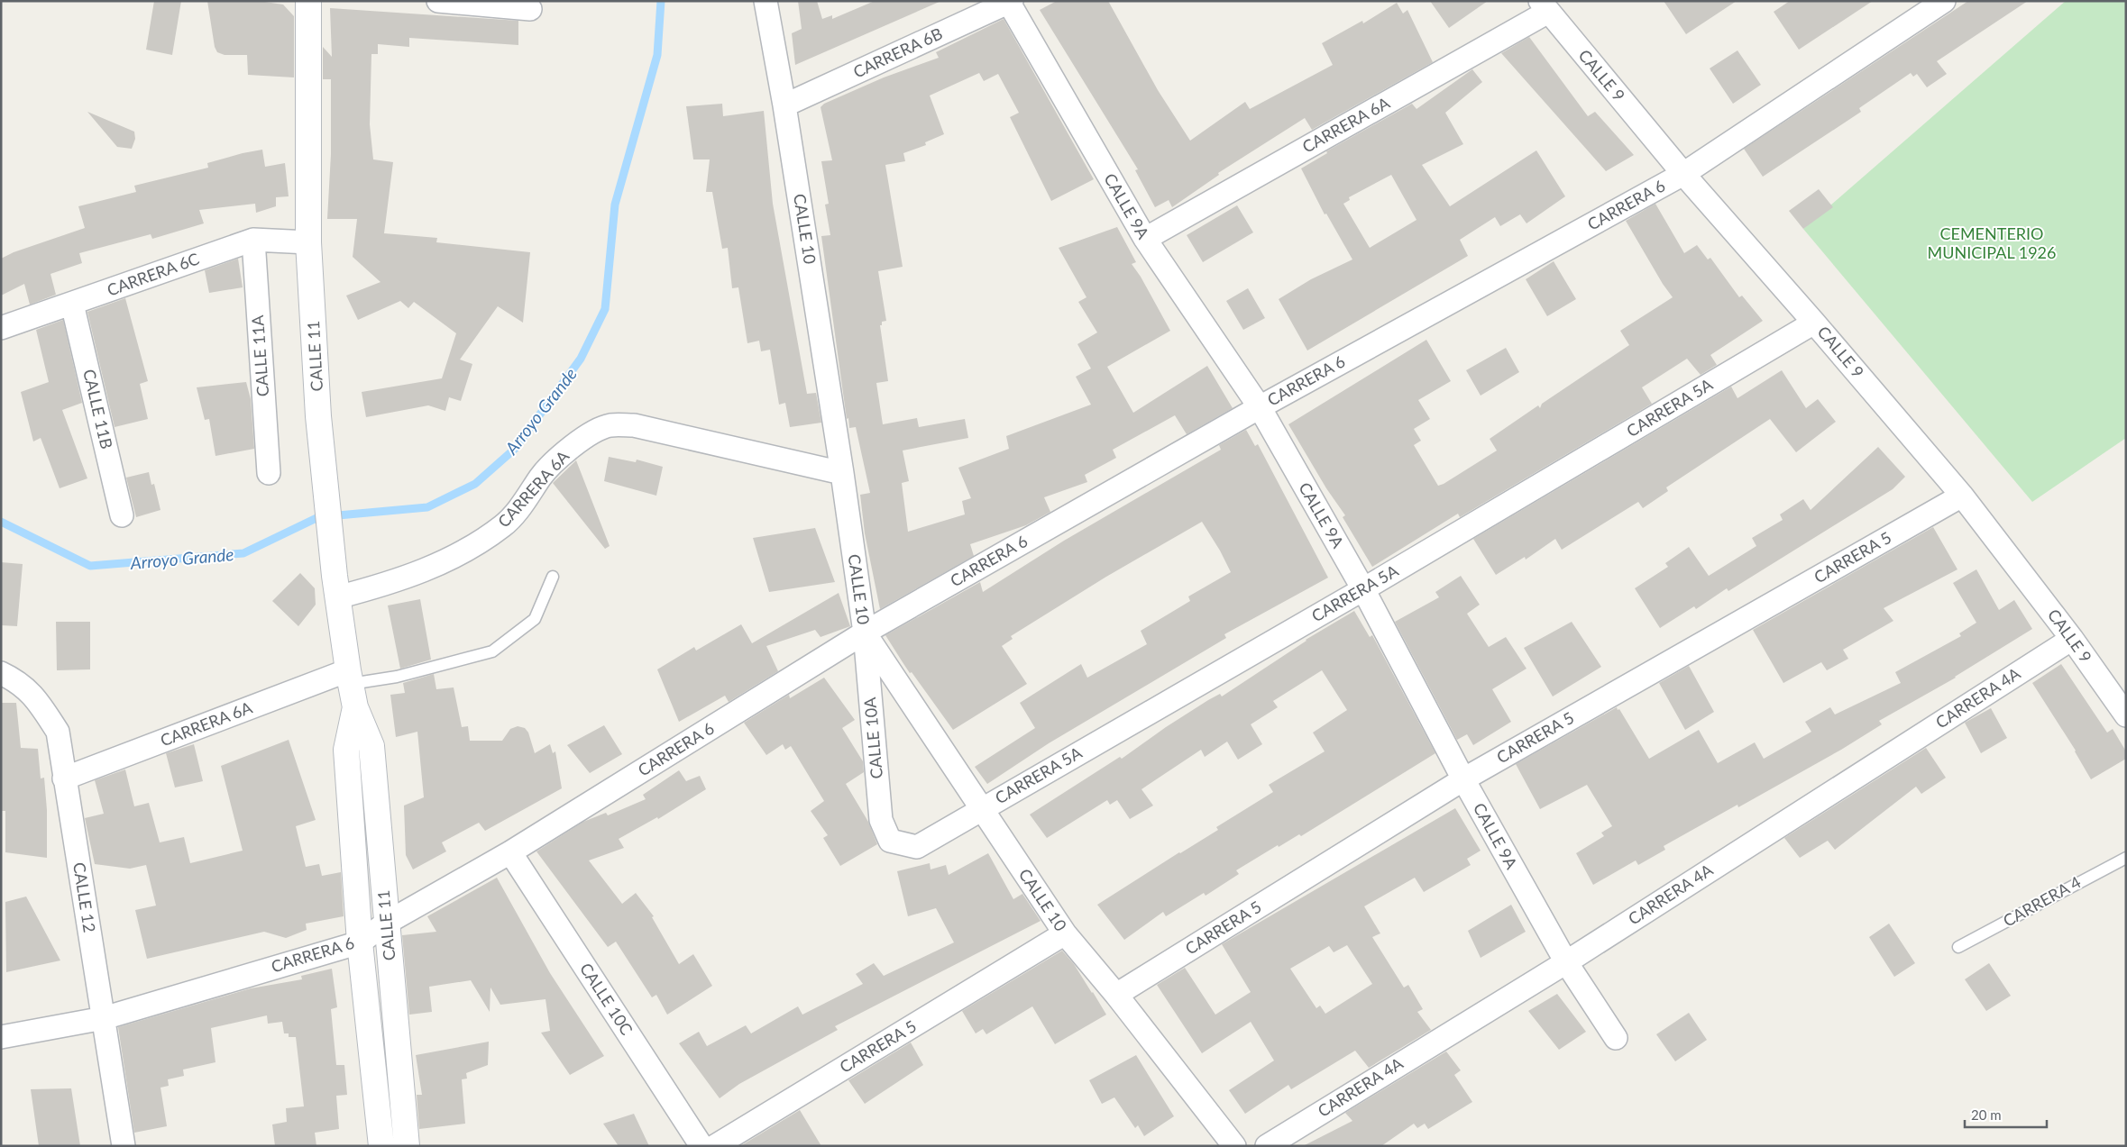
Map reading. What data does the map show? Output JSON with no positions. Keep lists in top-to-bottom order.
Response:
{
  "streets": {
    "street": [
      "CARRERA 6B",
      "CALLE 9",
      "CARRERA 6A",
      "CARRERA 6",
      "CALLE 9A",
      "CALLE 10",
      "CARRERA 6C",
      "CALLE 11A",
      "CALLE 11",
      "CARRERA 5A",
      "CALLE 11B",
      "CARRERA 5",
      "CARRERA 4A",
      "CALLE 10A",
      "CALLE 12",
      "CALLE 10C"
    ],
    "lane": ["CARRERA 4"]
  },
  "crossings": [
    ["CARRERA 6B", "CALLE 9A"],
    ["CARRERA 6B", "CALLE 10"],
    ["CALLE 9", "CARRERA 6A"],
    ["CALLE 9", "CARRERA 6"],
    ["CALLE 9", "CARRERA 5A"],
    ["CALLE 9", "CARRERA 5"],
    ["CALLE 9", "CARRERA 4A"],
    ["CARRERA 6A", "CALLE 9A"],
    ["CARRERA 6A", "CALLE 10"],
    ["CARRERA 6A", "CALLE 11"],
    ["CARRERA 6A", "CALLE 12"],
    ["CARRERA 6", "CALLE 9A"],
    ["CARRERA 6", "CALLE 10"],
    ["CARRERA 6", "CALLE 11"],
    ["CARRERA 6", "CALLE 10A"],
    ["CARRERA 6", "CALLE 12"],
    ["CARRERA 6", "CALLE 10C"],
    ["CALLE 9A", "CARRERA 5A"],
    ["CALLE 9A", "CARRERA 5"],
    ["CALLE 9A", "CARRERA 4A"],
    ["CALLE 10", "CARRERA 5A"],
    ["CALLE 10", "CARRERA 5"],
    ["CALLE 10", "CALLE 10A"],
    ["CARRERA 6C", "CALLE 11A"],
    ["CARRERA 6C", "CALLE 11"],
    ["CARRERA 6C", "CALLE 11B"],
    ["CARRERA 5A", "CALLE 10A"]
  ],
  "water": ["Arroyo Grande"],
  "parks": ["CEMENTERIO MUNICIPAL 1926"],
  "scale_bar": "20 m"
}
